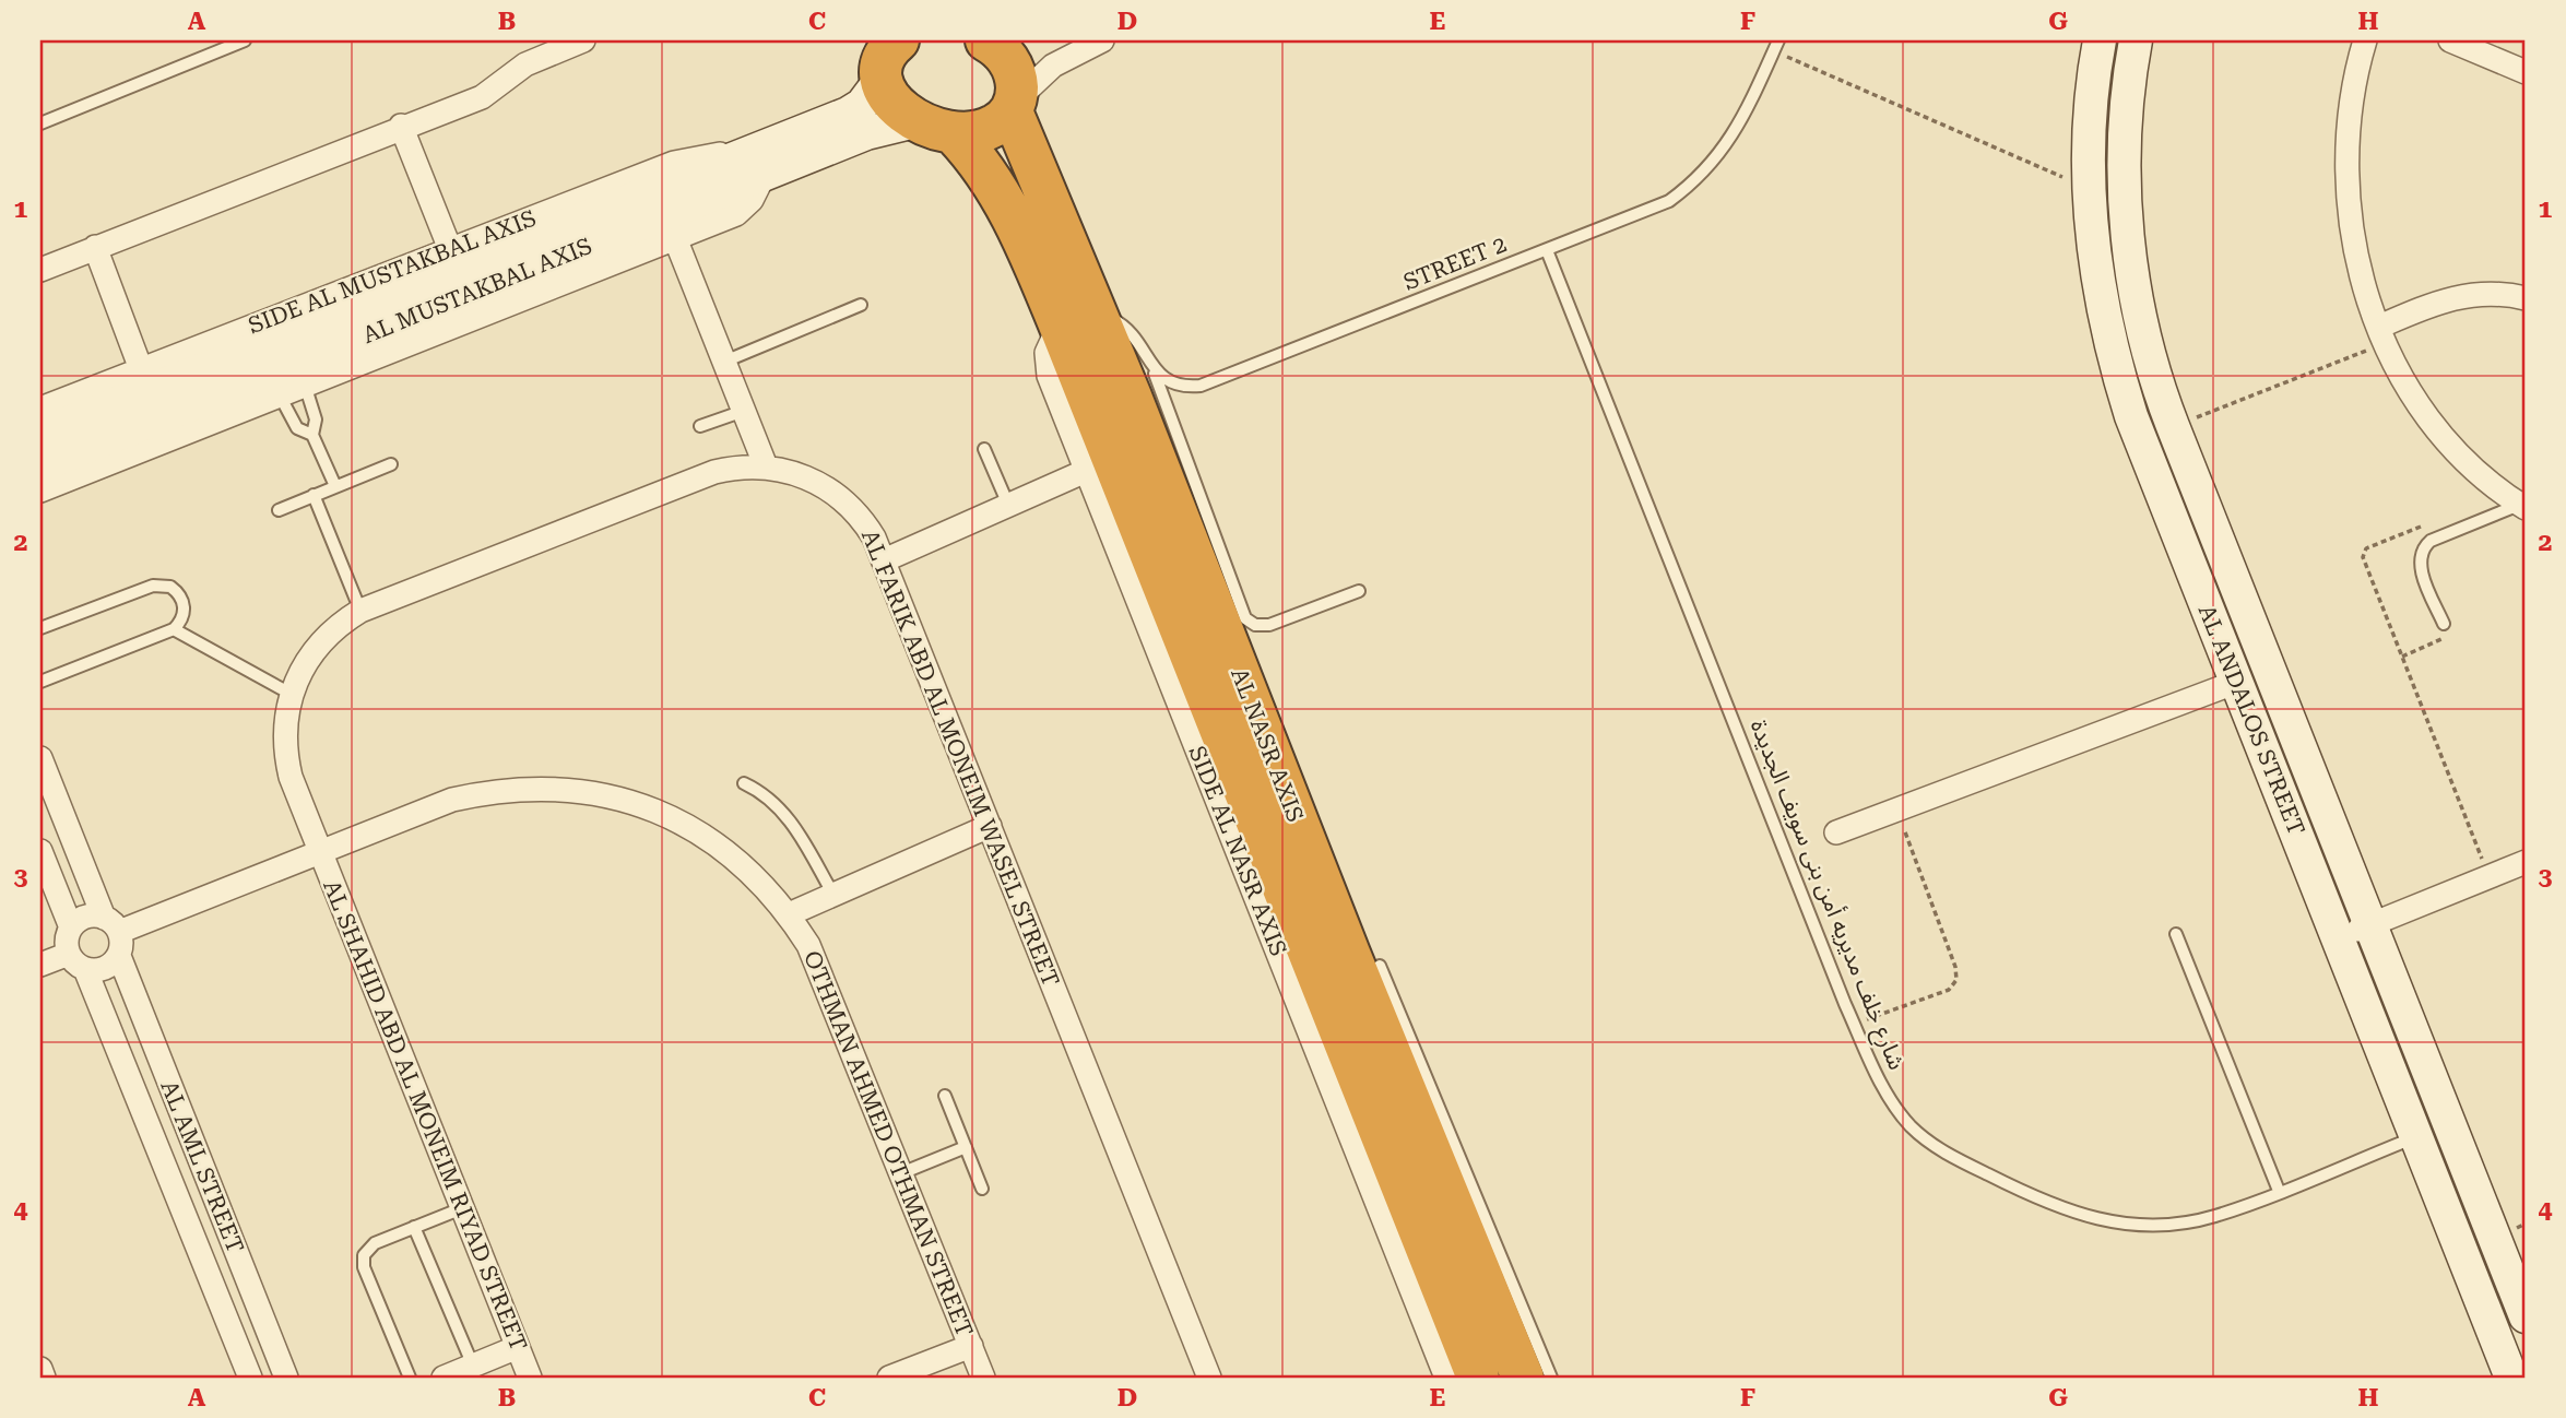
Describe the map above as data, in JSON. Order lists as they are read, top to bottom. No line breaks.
{"streets":{"highway":["AL NASR AXIS"],"street":["SIDE AL MUSTAKBAL AXIS","AL MUSTAKBAL AXIS","AL ANDALOS STREET","AL FARIK ABD AL MONEIM WASEL STREET","SIDE AL NASR AXIS","AL SHAHID ABD AL MONEIM RIYAD STREET","OTHMAN AHMED OTHMAN STREET","AL AML STREET"],"lane":["STREET 2","شارع خلف مديريه أمن بنى سويف الجديدة"]},"crossings":[["STREET 2","شارع خلف مديريه أمن بنى سويف الجديدة"],["SIDE AL MUSTAKBAL AXIS","AL MUSTAKBAL AXIS"],["AL ANDALOS STREET","شارع خلف مديريه أمن بنى سويف الجديدة"],["AL NASR AXIS","SIDE AL NASR AXIS"],["AL FARIK ABD AL MONEIM WASEL STREET","AL SHAHID ABD AL MONEIM RIYAD STREET"],["AL FARIK ABD AL MONEIM WASEL STREET","OTHMAN AHMED OTHMAN STREET"],["AL SHAHID ABD AL MONEIM RIYAD STREET","OTHMAN AHMED OTHMAN STREET"],["OTHMAN AHMED OTHMAN STREET","AL AML STREET"]],"grid":{"columns":["A","B","C","D","E","F","G","H"],"rows":["1","2","3","4"]}}
